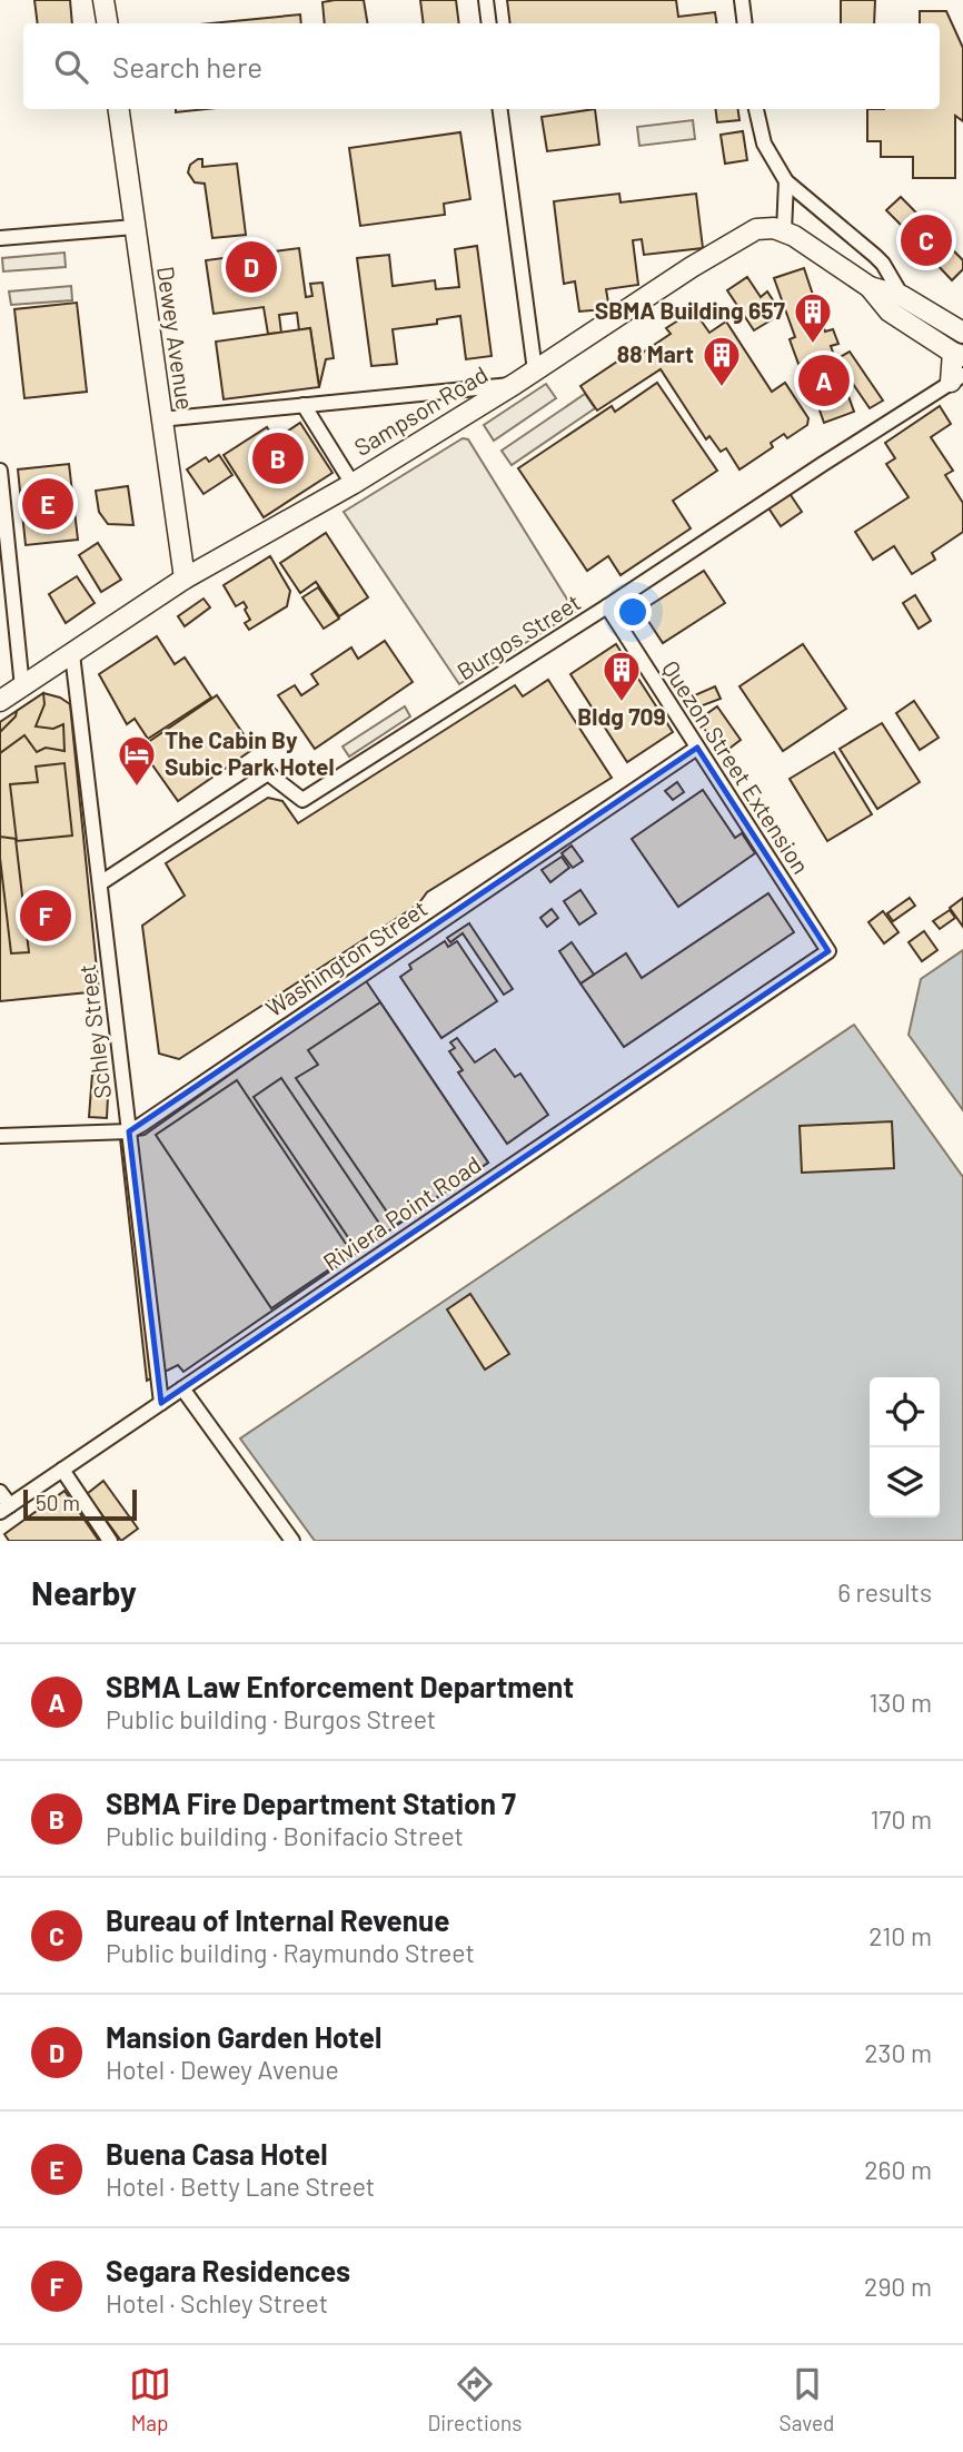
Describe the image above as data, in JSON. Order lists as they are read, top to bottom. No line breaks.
{"streets":{"main road":["Dewey Avenue","Sampson Road"],"street":["Burgos Street","Quezon Street Extension","Washington Street","Schley Street","Riviera Point Road"]},"crossings":[["Dewey Avenue","Sampson Road"],["Sampson Road","Schley Street"],["Burgos Street","Quezon Street Extension"],["Burgos Street","Schley Street"],["Quezon Street Extension","Washington Street"],["Quezon Street Extension","Riviera Point Road"],["Washington Street","Schley Street"],["Schley Street","Riviera Point Road"]],"places":{"building":["SBMA Building 657","88 Mart","Bldg 709"],"hotel":["The Cabin By Subic Park Hotel"]},"scale_bar":"50 m","page":{"search":"Search here","pins":["C","D","A","B","E","F"],"scale":"50 m","heading":["Nearby","6 results"],"list":[{"mark":"A","name":"SBMA Law Enforcement Department","note":"Public building · Burgos Street","value":"130 m"},{"mark":"B","name":"SBMA Fire Department Station 7","note":"Public building · Bonifacio Street","value":"170 m"},{"mark":"C","name":"Bureau of Internal Revenue","note":"Public building · Raymundo Street","value":"210 m"},{"mark":"D","name":"Mansion Garden Hotel","note":"Hotel · Dewey Avenue","value":"230 m"},{"mark":"E","name":"Buena Casa Hotel","note":"Hotel · Betty Lane Street","value":"260 m"},{"mark":"F","name":"Segara Residences","note":"Hotel · Schley Street","value":"290 m"}],"nav":["Map","Directions","Saved"]}}
